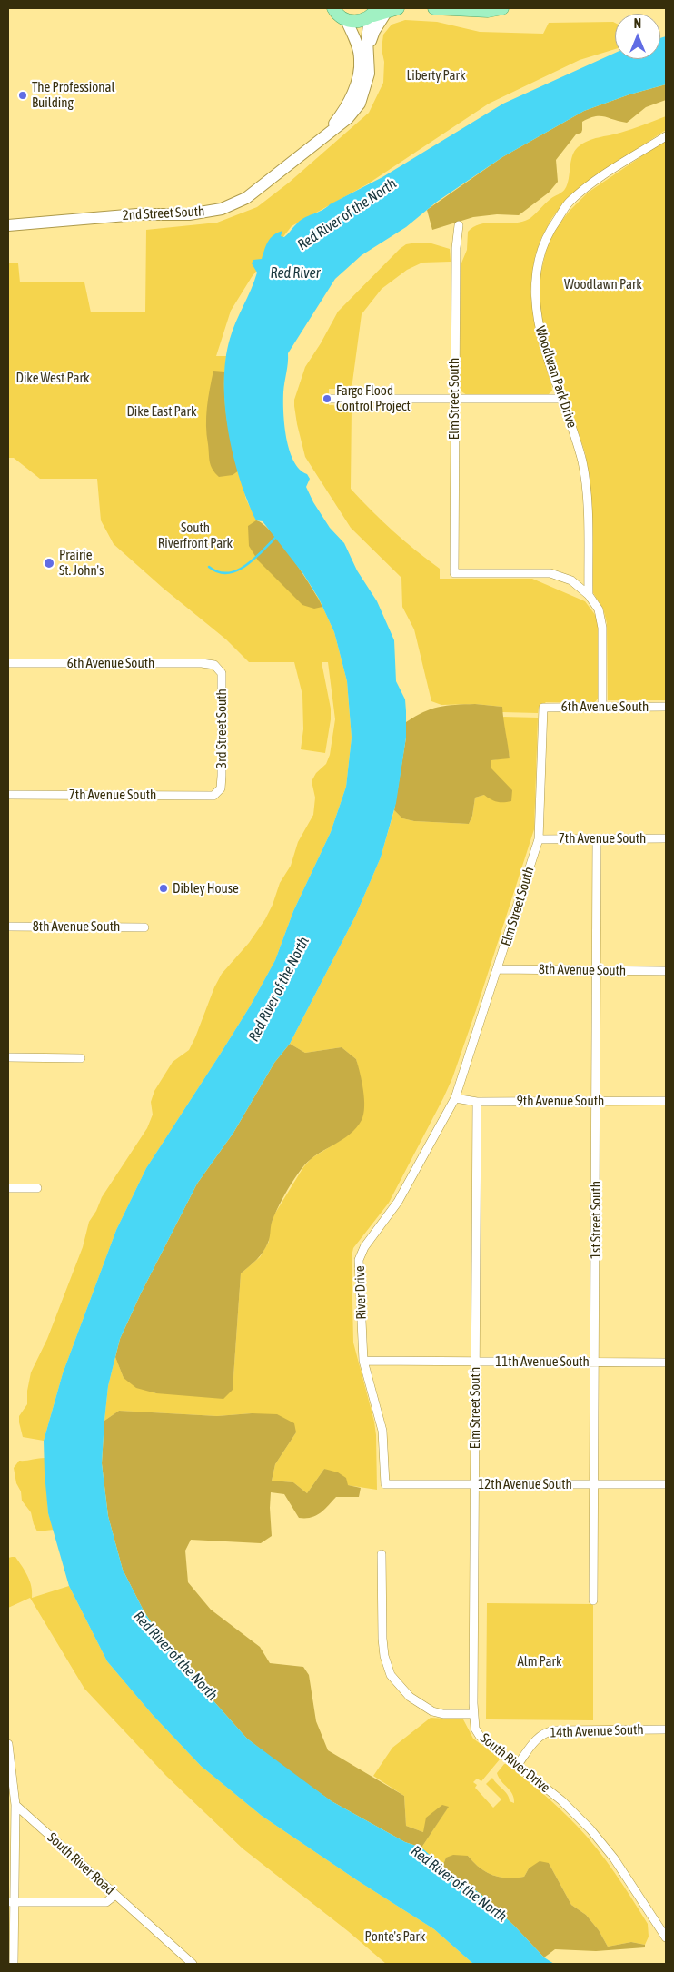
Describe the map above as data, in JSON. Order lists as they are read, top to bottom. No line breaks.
{"streets":{"street":["2nd Street South","Woodlwan Park Drive","Elm Street South","6th Avenue South","3rd Street South","7th Avenue South","8th Avenue South","9th Avenue South","1st Street South","River Drive","11th Avenue South","12th Avenue South","14th Avenue South","South River Drive","South River Road"]},"crossings":[["Woodlwan Park Drive","Elm Street South"],["Elm Street South","6th Avenue South"],["Elm Street South","7th Avenue South"],["Elm Street South","8th Avenue South"],["Elm Street South","9th Avenue South"],["Elm Street South","River Drive"],["Elm Street South","11th Avenue South"],["Elm Street South","12th Avenue South"],["Elm Street South","South River Drive"],["6th Avenue South","3rd Street South"],["3rd Street South","7th Avenue South"],["7th Avenue South","1st Street South"],["8th Avenue South","1st Street South"],["9th Avenue South","1st Street South"],["9th Avenue South","River Drive"],["1st Street South","11th Avenue South"],["1st Street South","12th Avenue South"],["River Drive","11th Avenue South"],["River Drive","12th Avenue South"],["14th Avenue South","South River Drive"]],"water":["Red River of the North","Red River"],"parks":["Liberty Park","Woodlawn Park","Dike West Park","Dike East Park","South Riverfront Park","Alm Park","Ponte's Park"],"places":["The Professional Building","Fargo Flood Control Project","Prairie St. John's","Dibley House"],"north":"top"}
